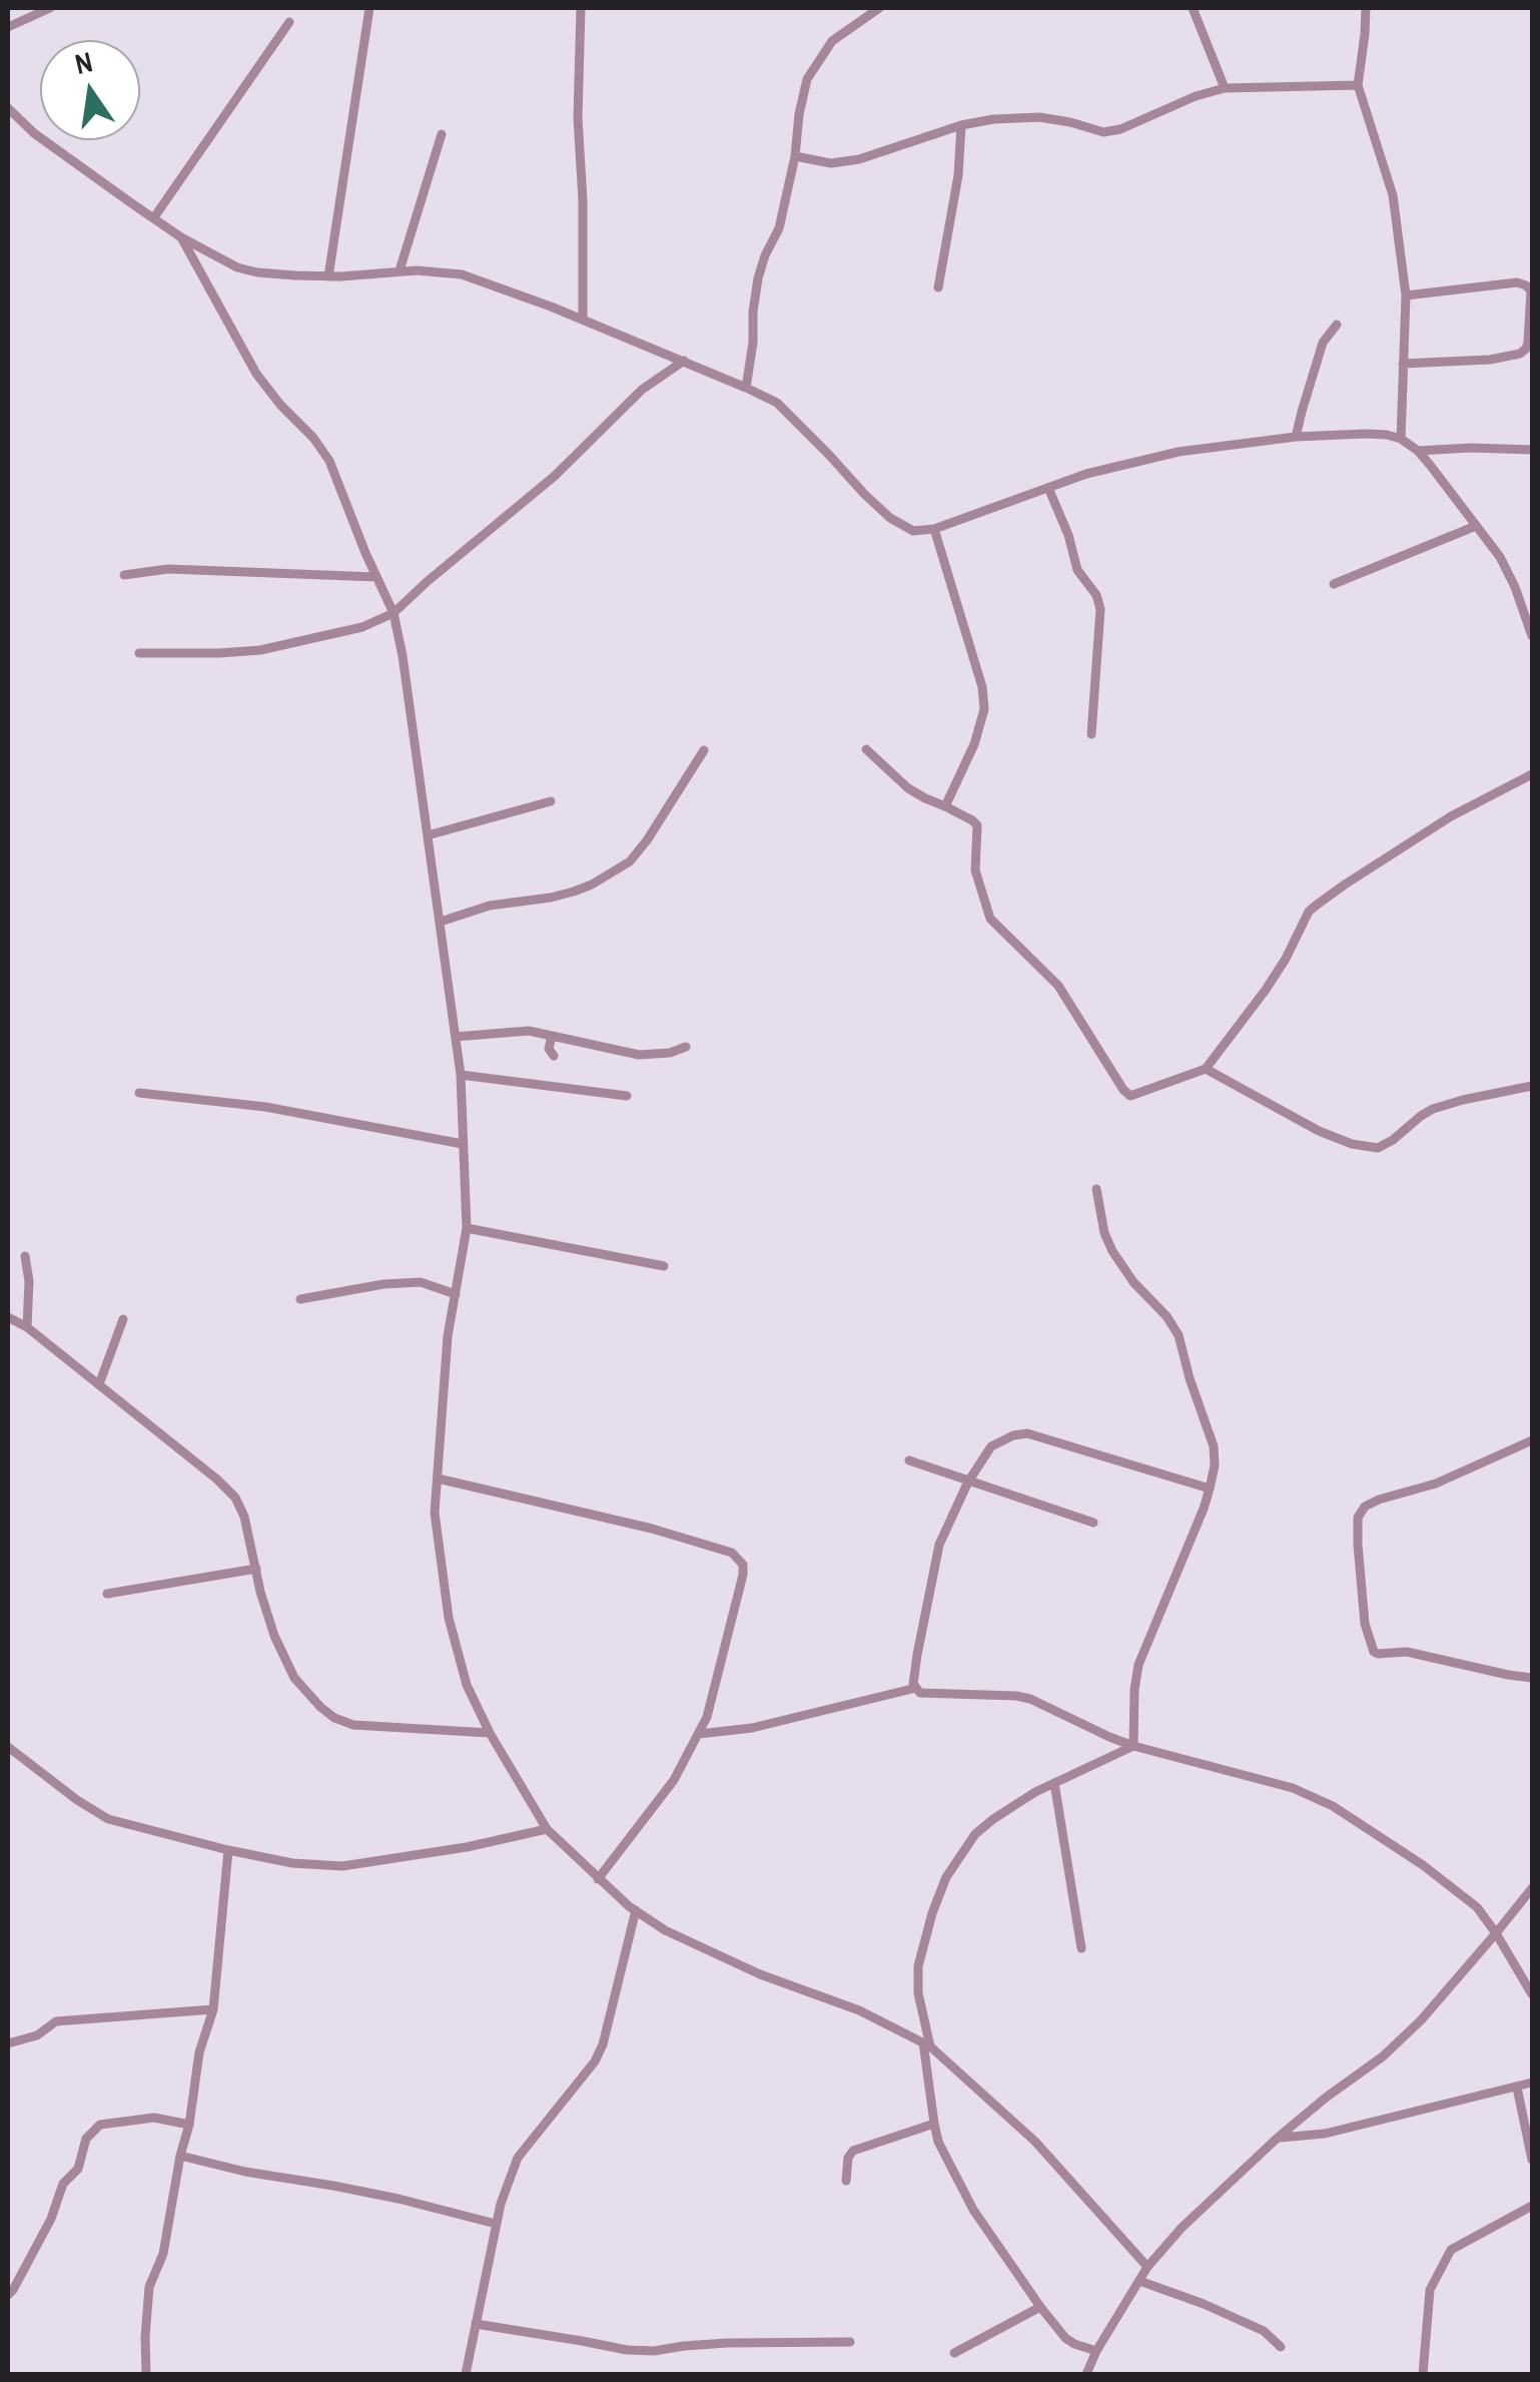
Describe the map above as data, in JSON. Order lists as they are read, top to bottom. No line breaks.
{"north":"top"}
